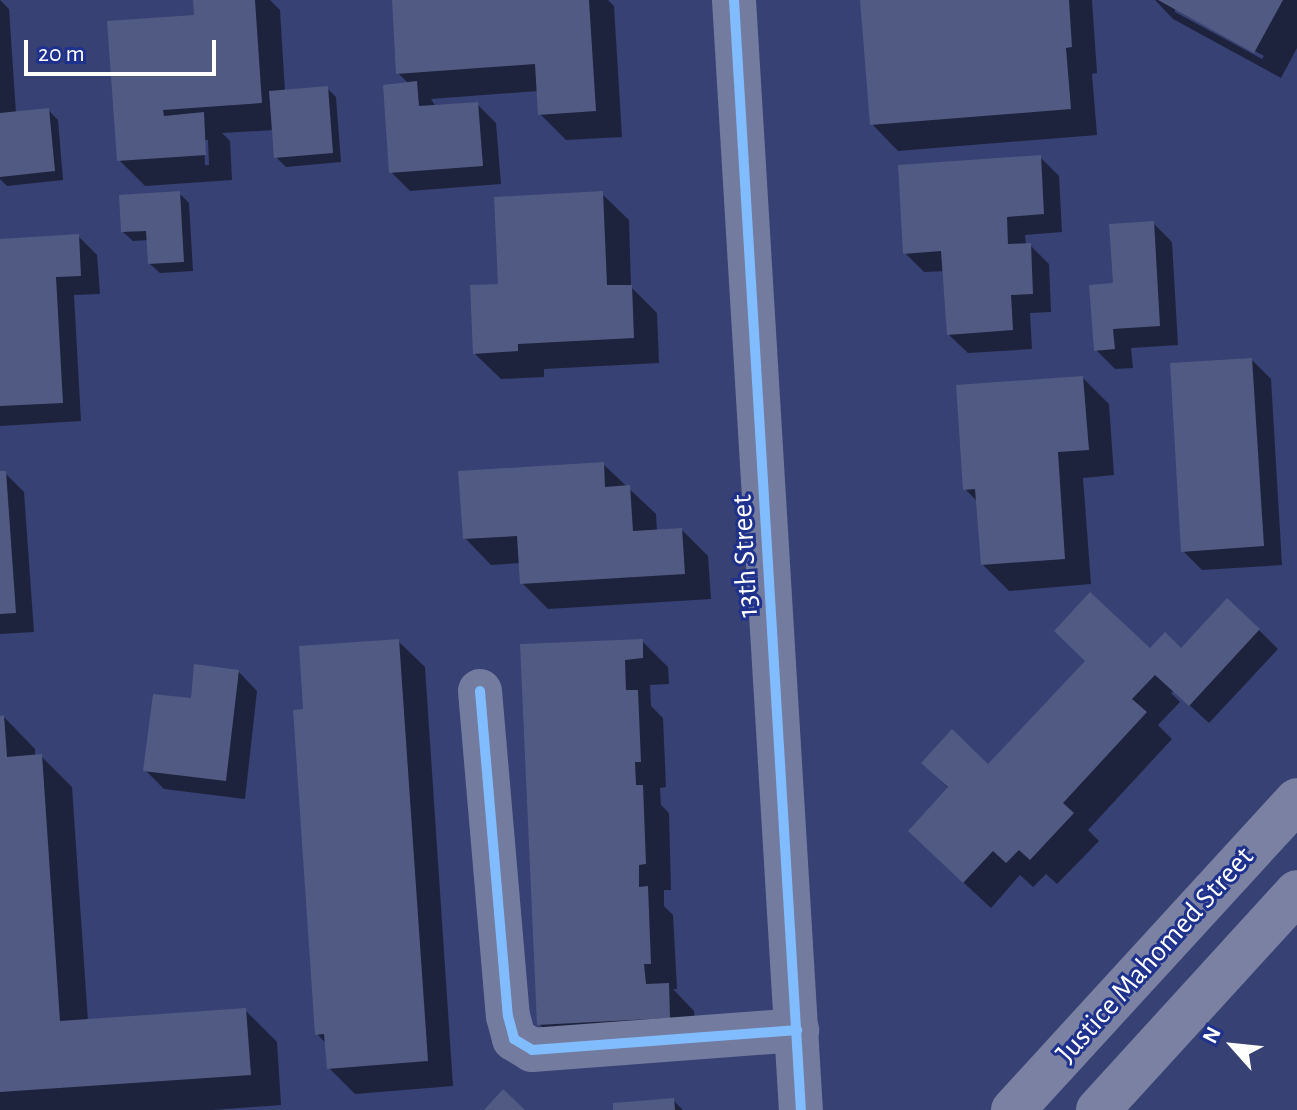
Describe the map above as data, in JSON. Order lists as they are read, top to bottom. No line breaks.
{"streets":{"main road":["Justice Mahomed Street"],"street":["13th Street"]},"scale_bar":"20 m","north":"top left"}
